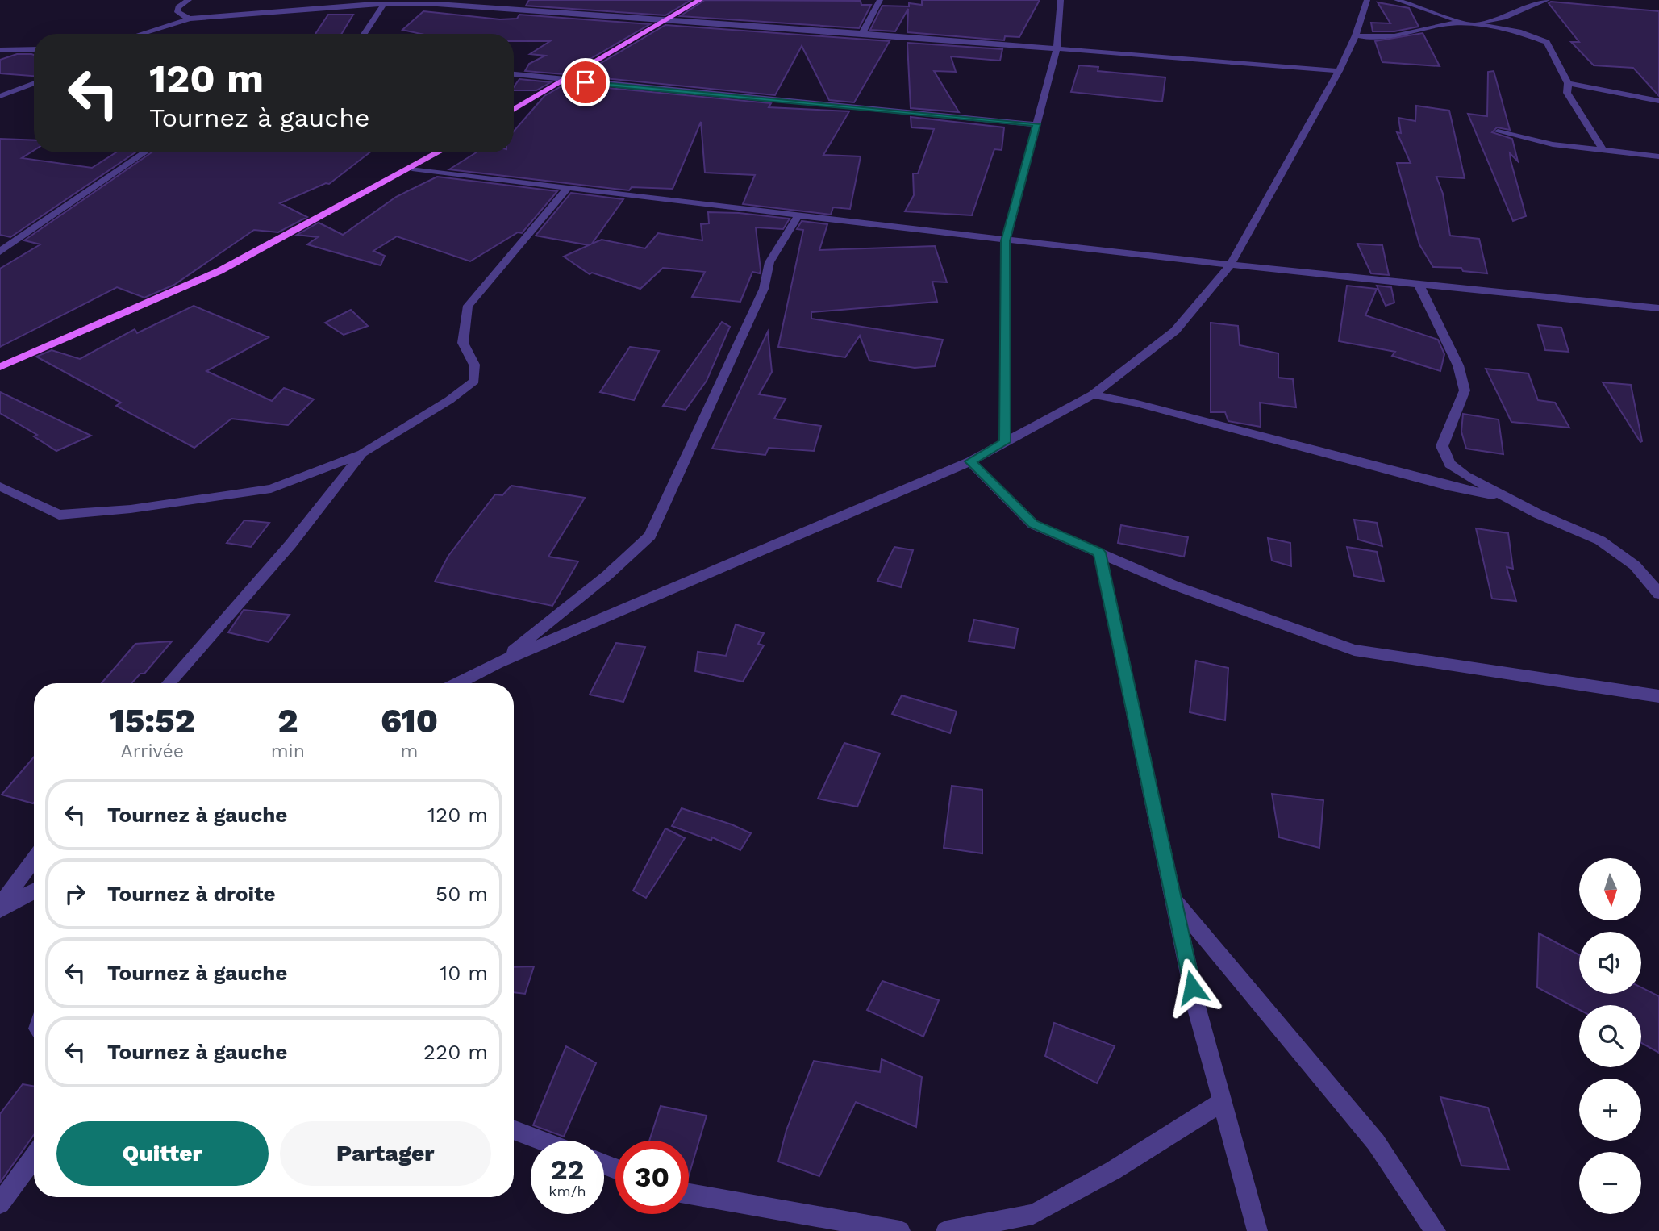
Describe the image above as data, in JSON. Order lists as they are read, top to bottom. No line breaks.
{"north":"bottom","page":{"turn":["120 m","Tournez à gauche"],"eta":["15:52","Arrivée","2","min","610","m"],"list":[{"name":"Tournez à gauche","value":"120 m"},{"name":"Tournez à droite","value":"50 m"},{"name":"Tournez à gauche","value":"10 m"},{"name":"Tournez à gauche","value":"220 m"}],"map_buttons":["+","−"],"buttons":["Quitter","Partager"],"speed":"22 km/h","limit":"30"}}
